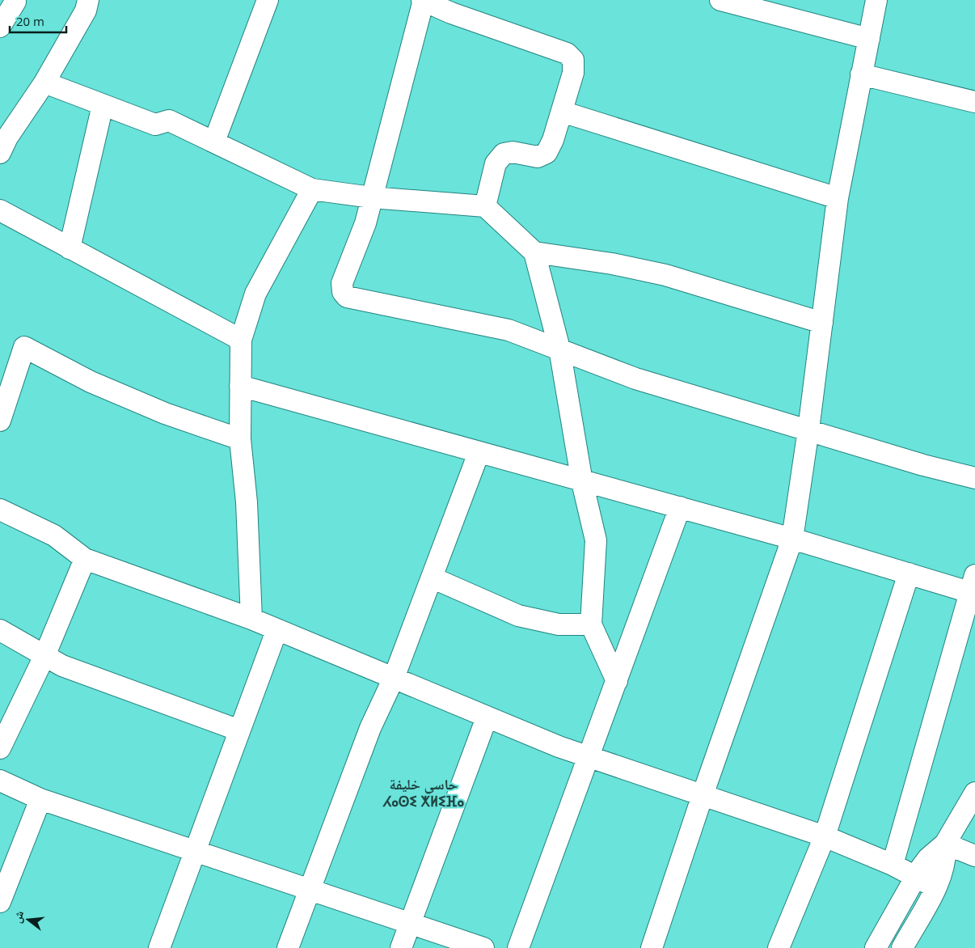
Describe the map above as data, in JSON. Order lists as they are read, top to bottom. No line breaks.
{"districts":["حاسي خليفة ⵃⴰⵙⵉ ⵅⵍⵉⴼⴰ"],"scale_bar":"20 m","north":"left"}
